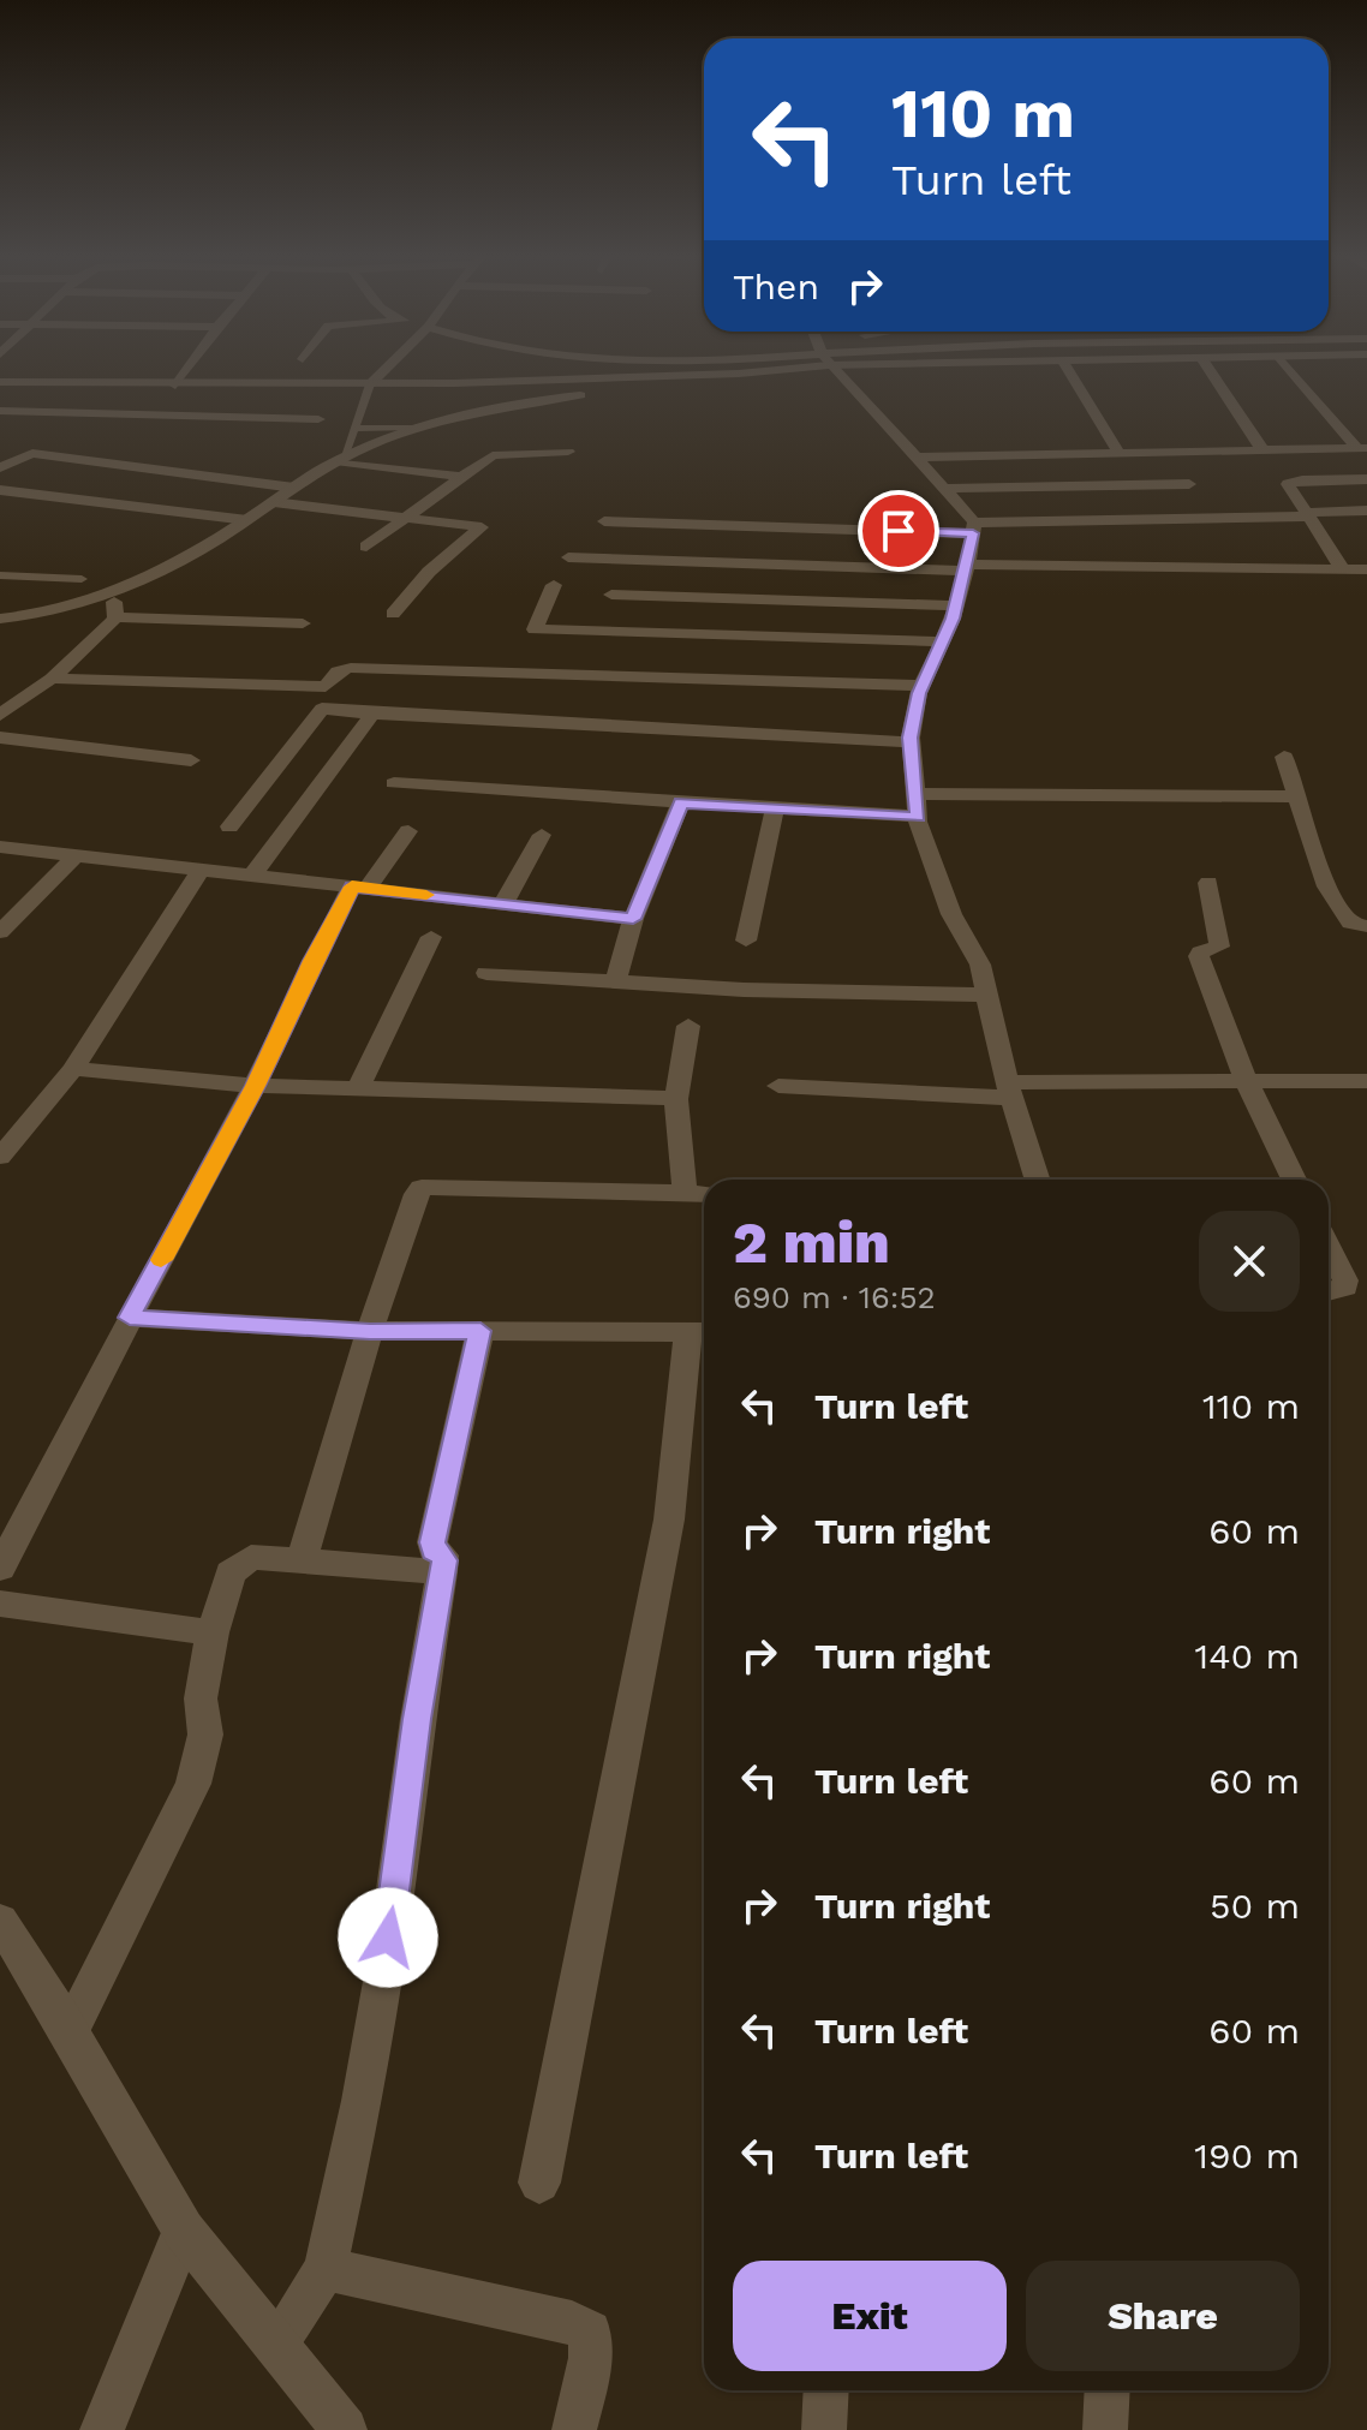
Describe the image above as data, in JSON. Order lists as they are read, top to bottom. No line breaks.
{"page":{"turn":["110 m","Turn left"],"then":"Then","heading":["2 min","690 m · 16:52"],"list":[{"name":"Turn left","value":"110 m"},{"name":"Turn right","value":"60 m"},{"name":"Turn right","value":"140 m"},{"name":"Turn left","value":"60 m"},{"name":"Turn right","value":"50 m"},{"name":"Turn left","value":"60 m"},{"name":"Turn left","value":"190 m"}],"buttons":["Exit","Share"]}}
